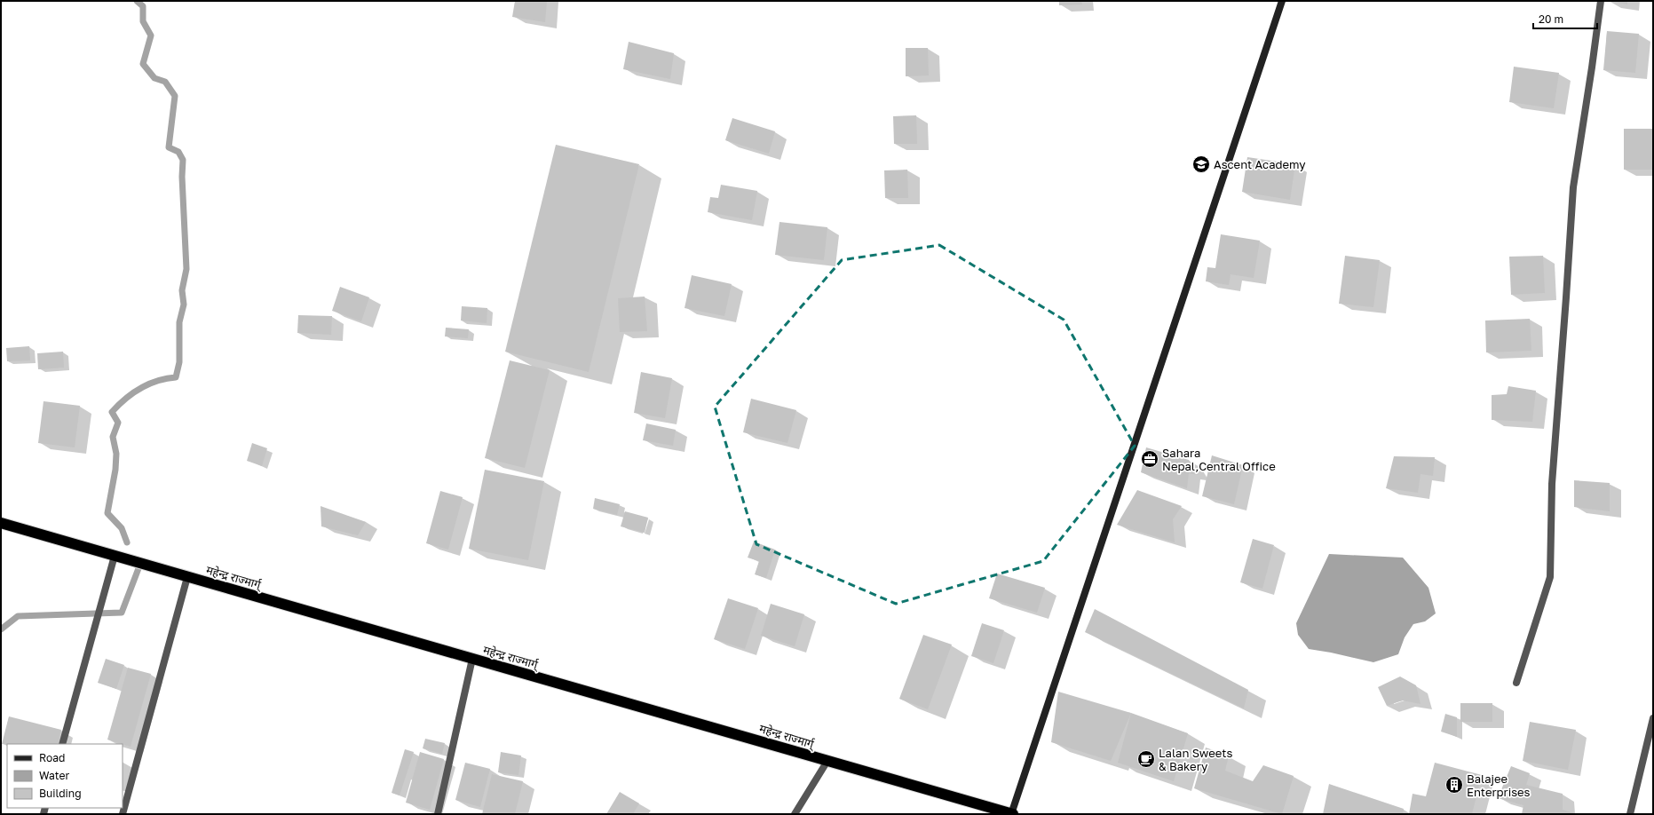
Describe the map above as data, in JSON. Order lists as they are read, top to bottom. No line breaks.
{"streets":{"highway":["महेन्द्र राज्मार्ग्"]},"places":{"school or university":["Ascent Academy"],"office":["Sahara Nepal,Central Office"],"cafe":["Lalan Sweets & Bakery"],"building":["Balajee Enterprises"]},"legend":["Road","Water","Building"],"scale_bar":"20 m"}
